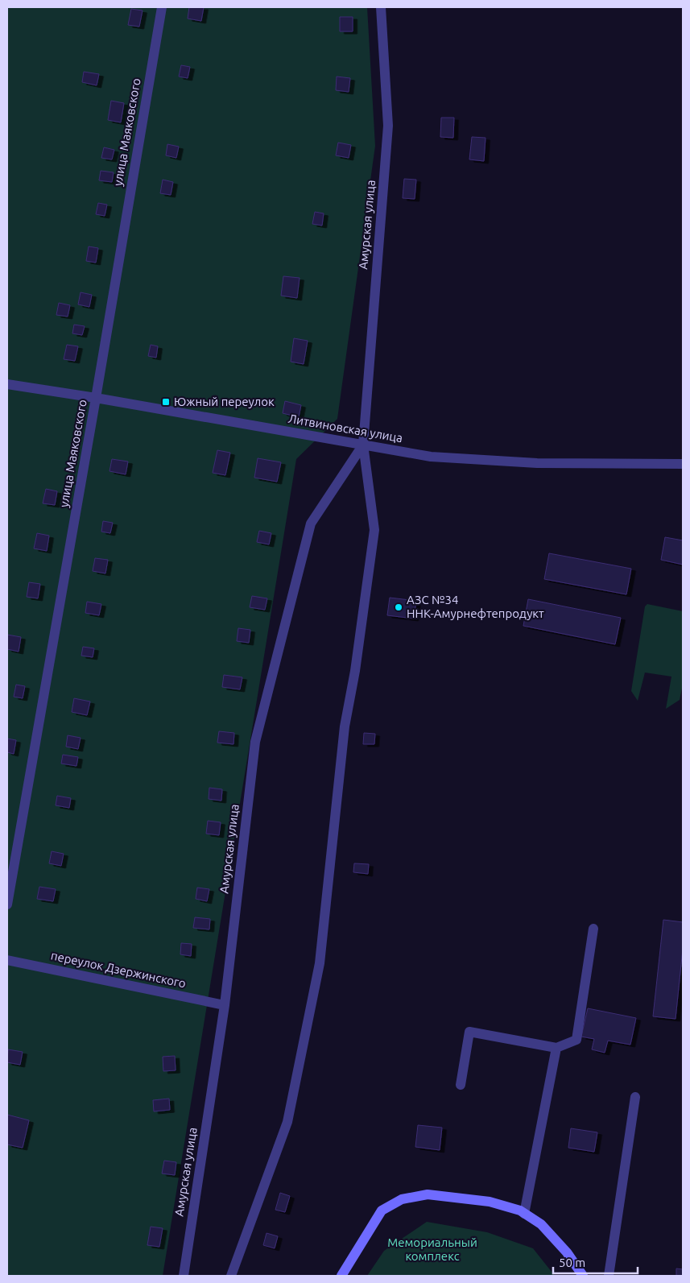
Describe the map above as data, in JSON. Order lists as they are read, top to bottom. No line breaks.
{"streets":{"street":["улица Маяковского","Амурская улица","Литвиновская улица","переулок Дзержинского"]},"crossings":[["улица Маяковского","Литвиновская улица"],["Амурская улица","Литвиновская улица"],["Амурская улица","переулок Дзержинского"]],"parks":["Мемориальный комплекс"],"places":{"transit":["Южный переулок"],"other":["АЗС №34 ННК-Амурнефтепродукт"]},"scale_bar":"50 m"}
